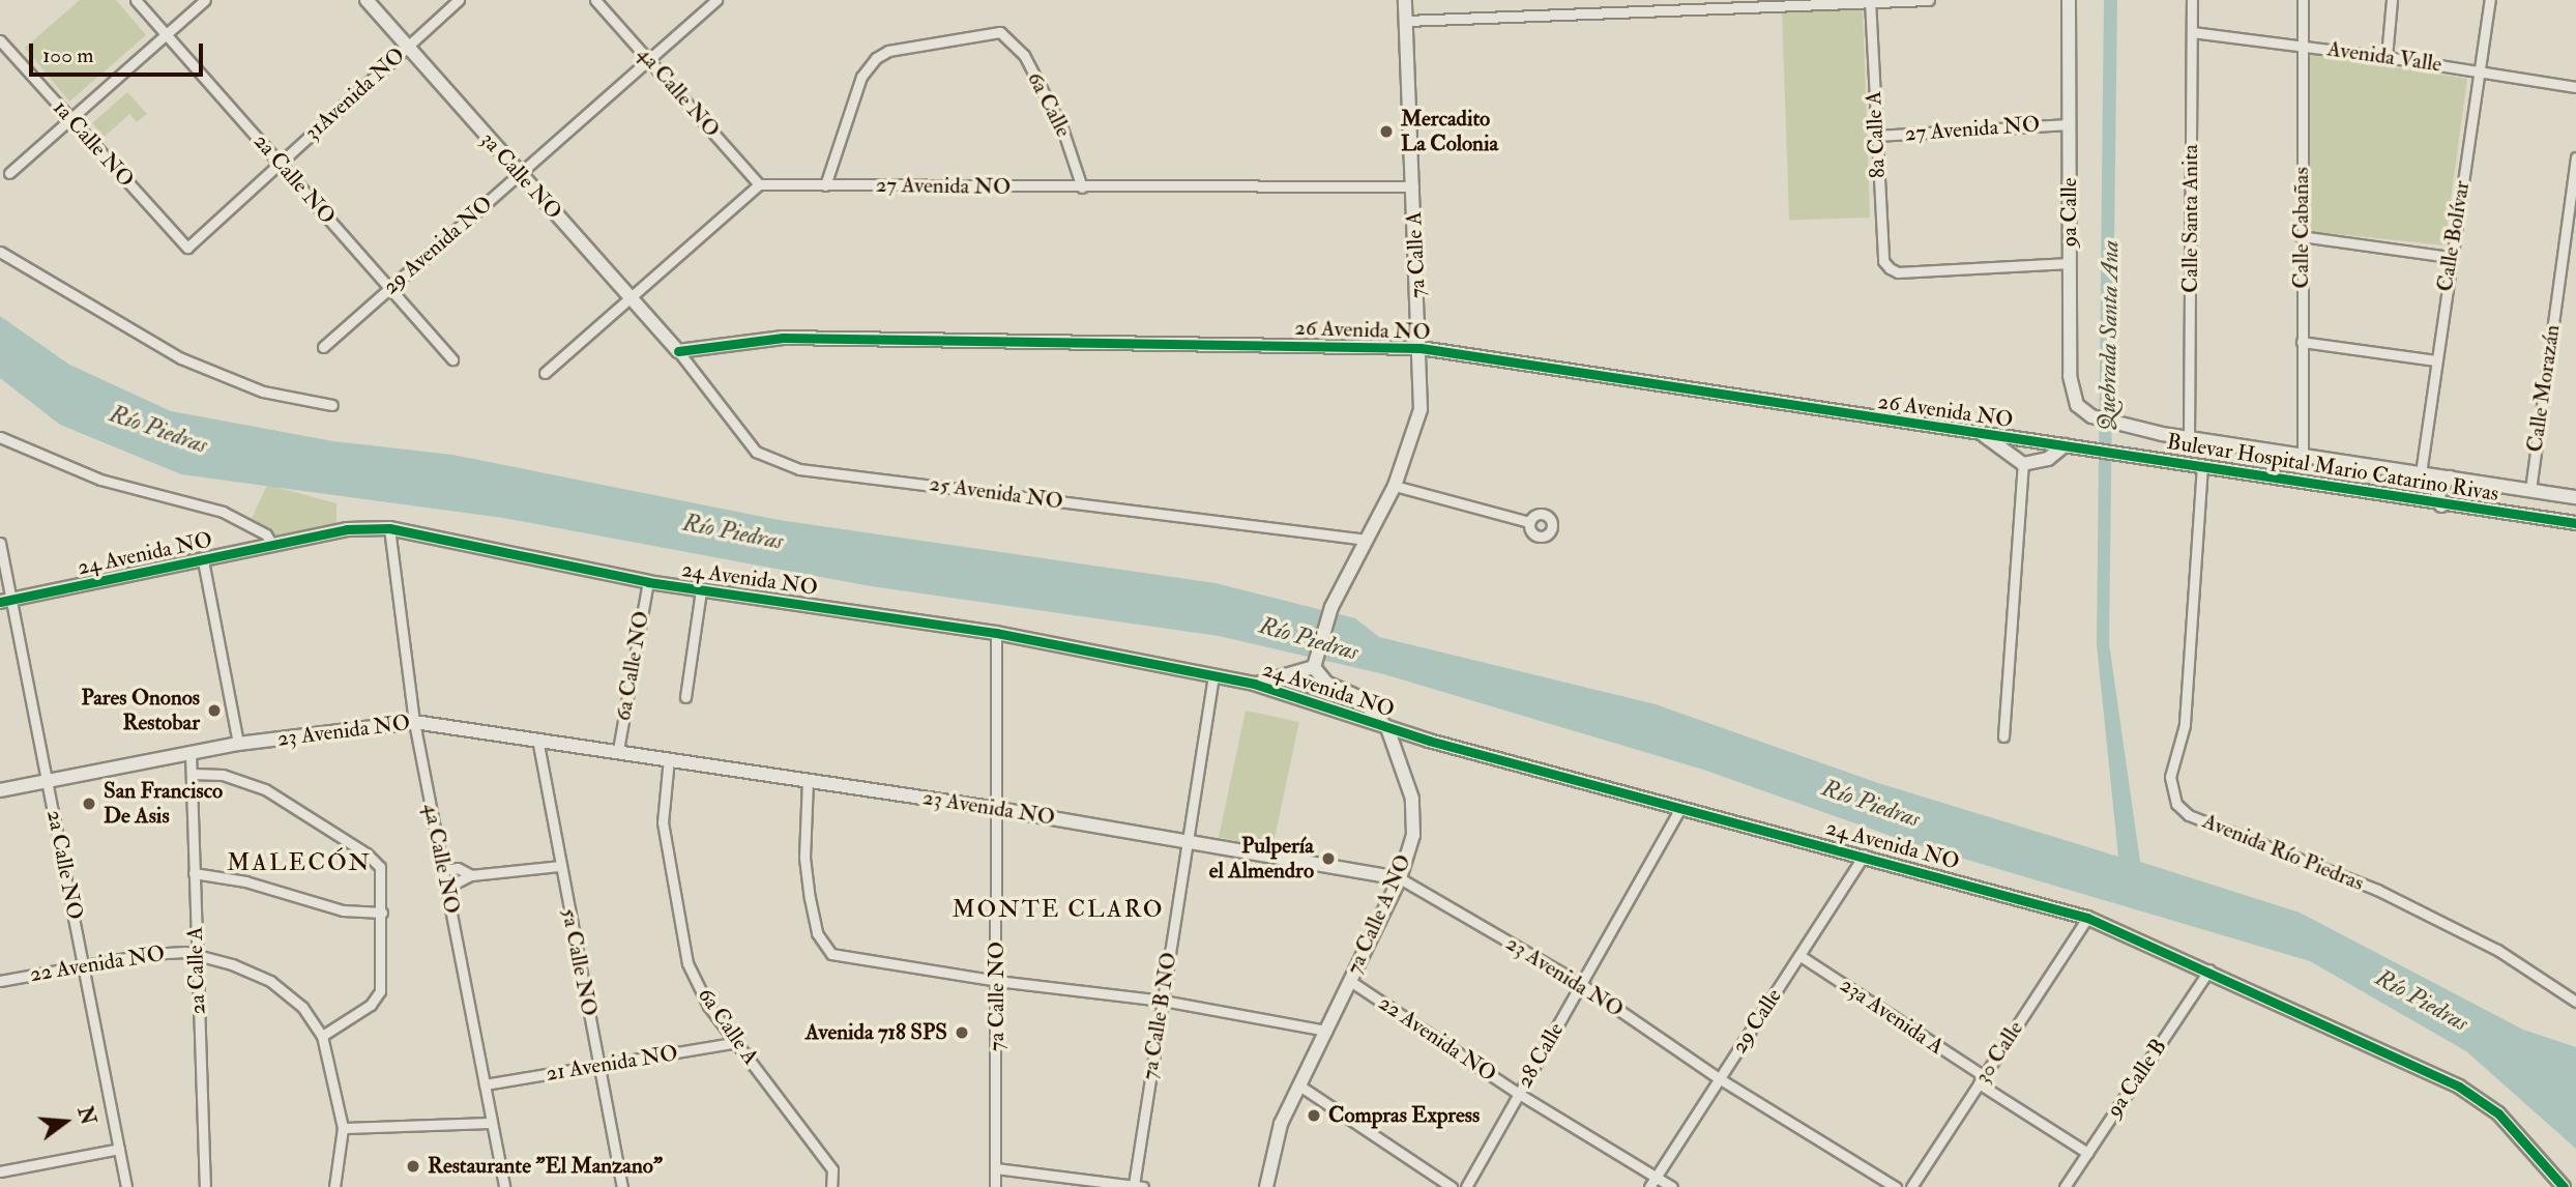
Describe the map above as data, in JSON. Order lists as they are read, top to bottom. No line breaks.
{"streets":{"street":["Avenida Valle","4a Calle NO","31Avenida NO","6a Calle","27 Avenida NO","8a Calle A","1a Calle NO","3a Calle NO","2a Calle NO","9a Calle","Calle Santa Anita","Calle Cabañas","Calle Bolívar","29 Avenida NO","7a Calle A","26 Avenida NO","Calle Morazán","Bulevar Hospital Mario Catarino Rivas","25 Avenida NO","24 Avenida NO","6a Calle NO","23 Avenida NO","Avenida Río Piedras","7a Calle A NO","5a Calle NO","22 Avenida NO","2a Calle A","7a Calle NO","7a Calle B NO","23a Avenida A","29 Calle","6a Calle A","30 Calle","28 Calle","21 Avenida NO","9a Calle B"]},"crossings":[["Avenida Valle","Calle Santa Anita"],["Avenida Valle","Calle Cabañas"],["Avenida Valle","Calle Bolívar"],["4a Calle NO","27 Avenida NO"],["4a Calle NO","29 Avenida NO"],["4a Calle NO","24 Avenida NO"],["4a Calle NO","23 Avenida NO"],["4a Calle NO","21 Avenida NO"],["31Avenida NO","1a Calle NO"],["31Avenida NO","3a Calle NO"],["31Avenida NO","2a Calle NO"],["6a Calle","27 Avenida NO"],["27 Avenida NO","8a Calle A"],["27 Avenida NO","9a Calle"],["27 Avenida NO","7a Calle A"],["8a Calle A","9a Calle"],["3a Calle NO","29 Avenida NO"],["3a Calle NO","26 Avenida NO"],["3a Calle NO","25 Avenida NO"],["2a Calle NO","29 Avenida NO"],["2a Calle NO","24 Avenida NO"],["2a Calle NO","23 Avenida NO"],["2a Calle NO","22 Avenida NO"],["9a Calle","Bulevar Hospital Mario Catarino Rivas"],["Calle Santa Anita","Bulevar Hospital Mario Catarino Rivas"],["Calle Cabañas","Bulevar Hospital Mario Catarino Rivas"],["Calle Bolívar","Bulevar Hospital Mario Catarino Rivas"],["7a Calle A","26 Avenida NO"],["7a Calle A","25 Avenida NO"],["7a Calle A","7a Calle A NO"],["26 Avenida NO","Bulevar Hospital Mario Catarino Rivas"],["26 Avenida NO","25 Avenida NO"],["Calle Morazán","Bulevar Hospital Mario Catarino Rivas"],["Bulevar Hospital Mario Catarino Rivas","Avenida Río Piedras"],["24 Avenida NO","6a Calle NO"],["24 Avenida NO","7a Calle A NO"],["24 Avenida NO","7a Calle NO"],["24 Avenida NO","7a Calle B NO"],["24 Avenida NO","29 Calle"],["24 Avenida NO","30 Calle"],["24 Avenida NO","28 Calle"],["24 Avenida NO","9a Calle B"],["6a Calle NO","23 Avenida NO"],["23 Avenida NO","7a Calle A NO"],["23 Avenida NO","5a Calle NO"],["23 Avenida NO","2a Calle A"],["23 Avenida NO","7a Calle NO"],["23 Avenida NO","7a Calle B NO"],["23 Avenida NO","29 Calle"],["23 Avenida NO","6a Calle A"],["23 Avenida NO","28 Calle"],["7a Calle A NO","22 Avenida NO"],["5a Calle NO","21 Avenida NO"],["22 Avenida NO","2a Calle A"],["22 Avenida NO","29 Calle"],["22 Avenida NO","28 Calle"],["23a Avenida A","29 Calle"],["23a Avenida A","30 Calle"],["23a Avenida A","9a Calle B"],["6a Calle A","21 Avenida NO"]],"districts":["MALECÓN","MONTE CLARO"],"water":["Quebrada Santa Ana","Río Piedras"],"places":["Mercadito La Colonia","Pares Ononos Restobar","San Francisco De Asis","Pulpería el Almendro","Avenida 718 SPS","Compras Express","Restaurante \"El Manzano\""],"scale_bar":"100 m","north":"right"}
